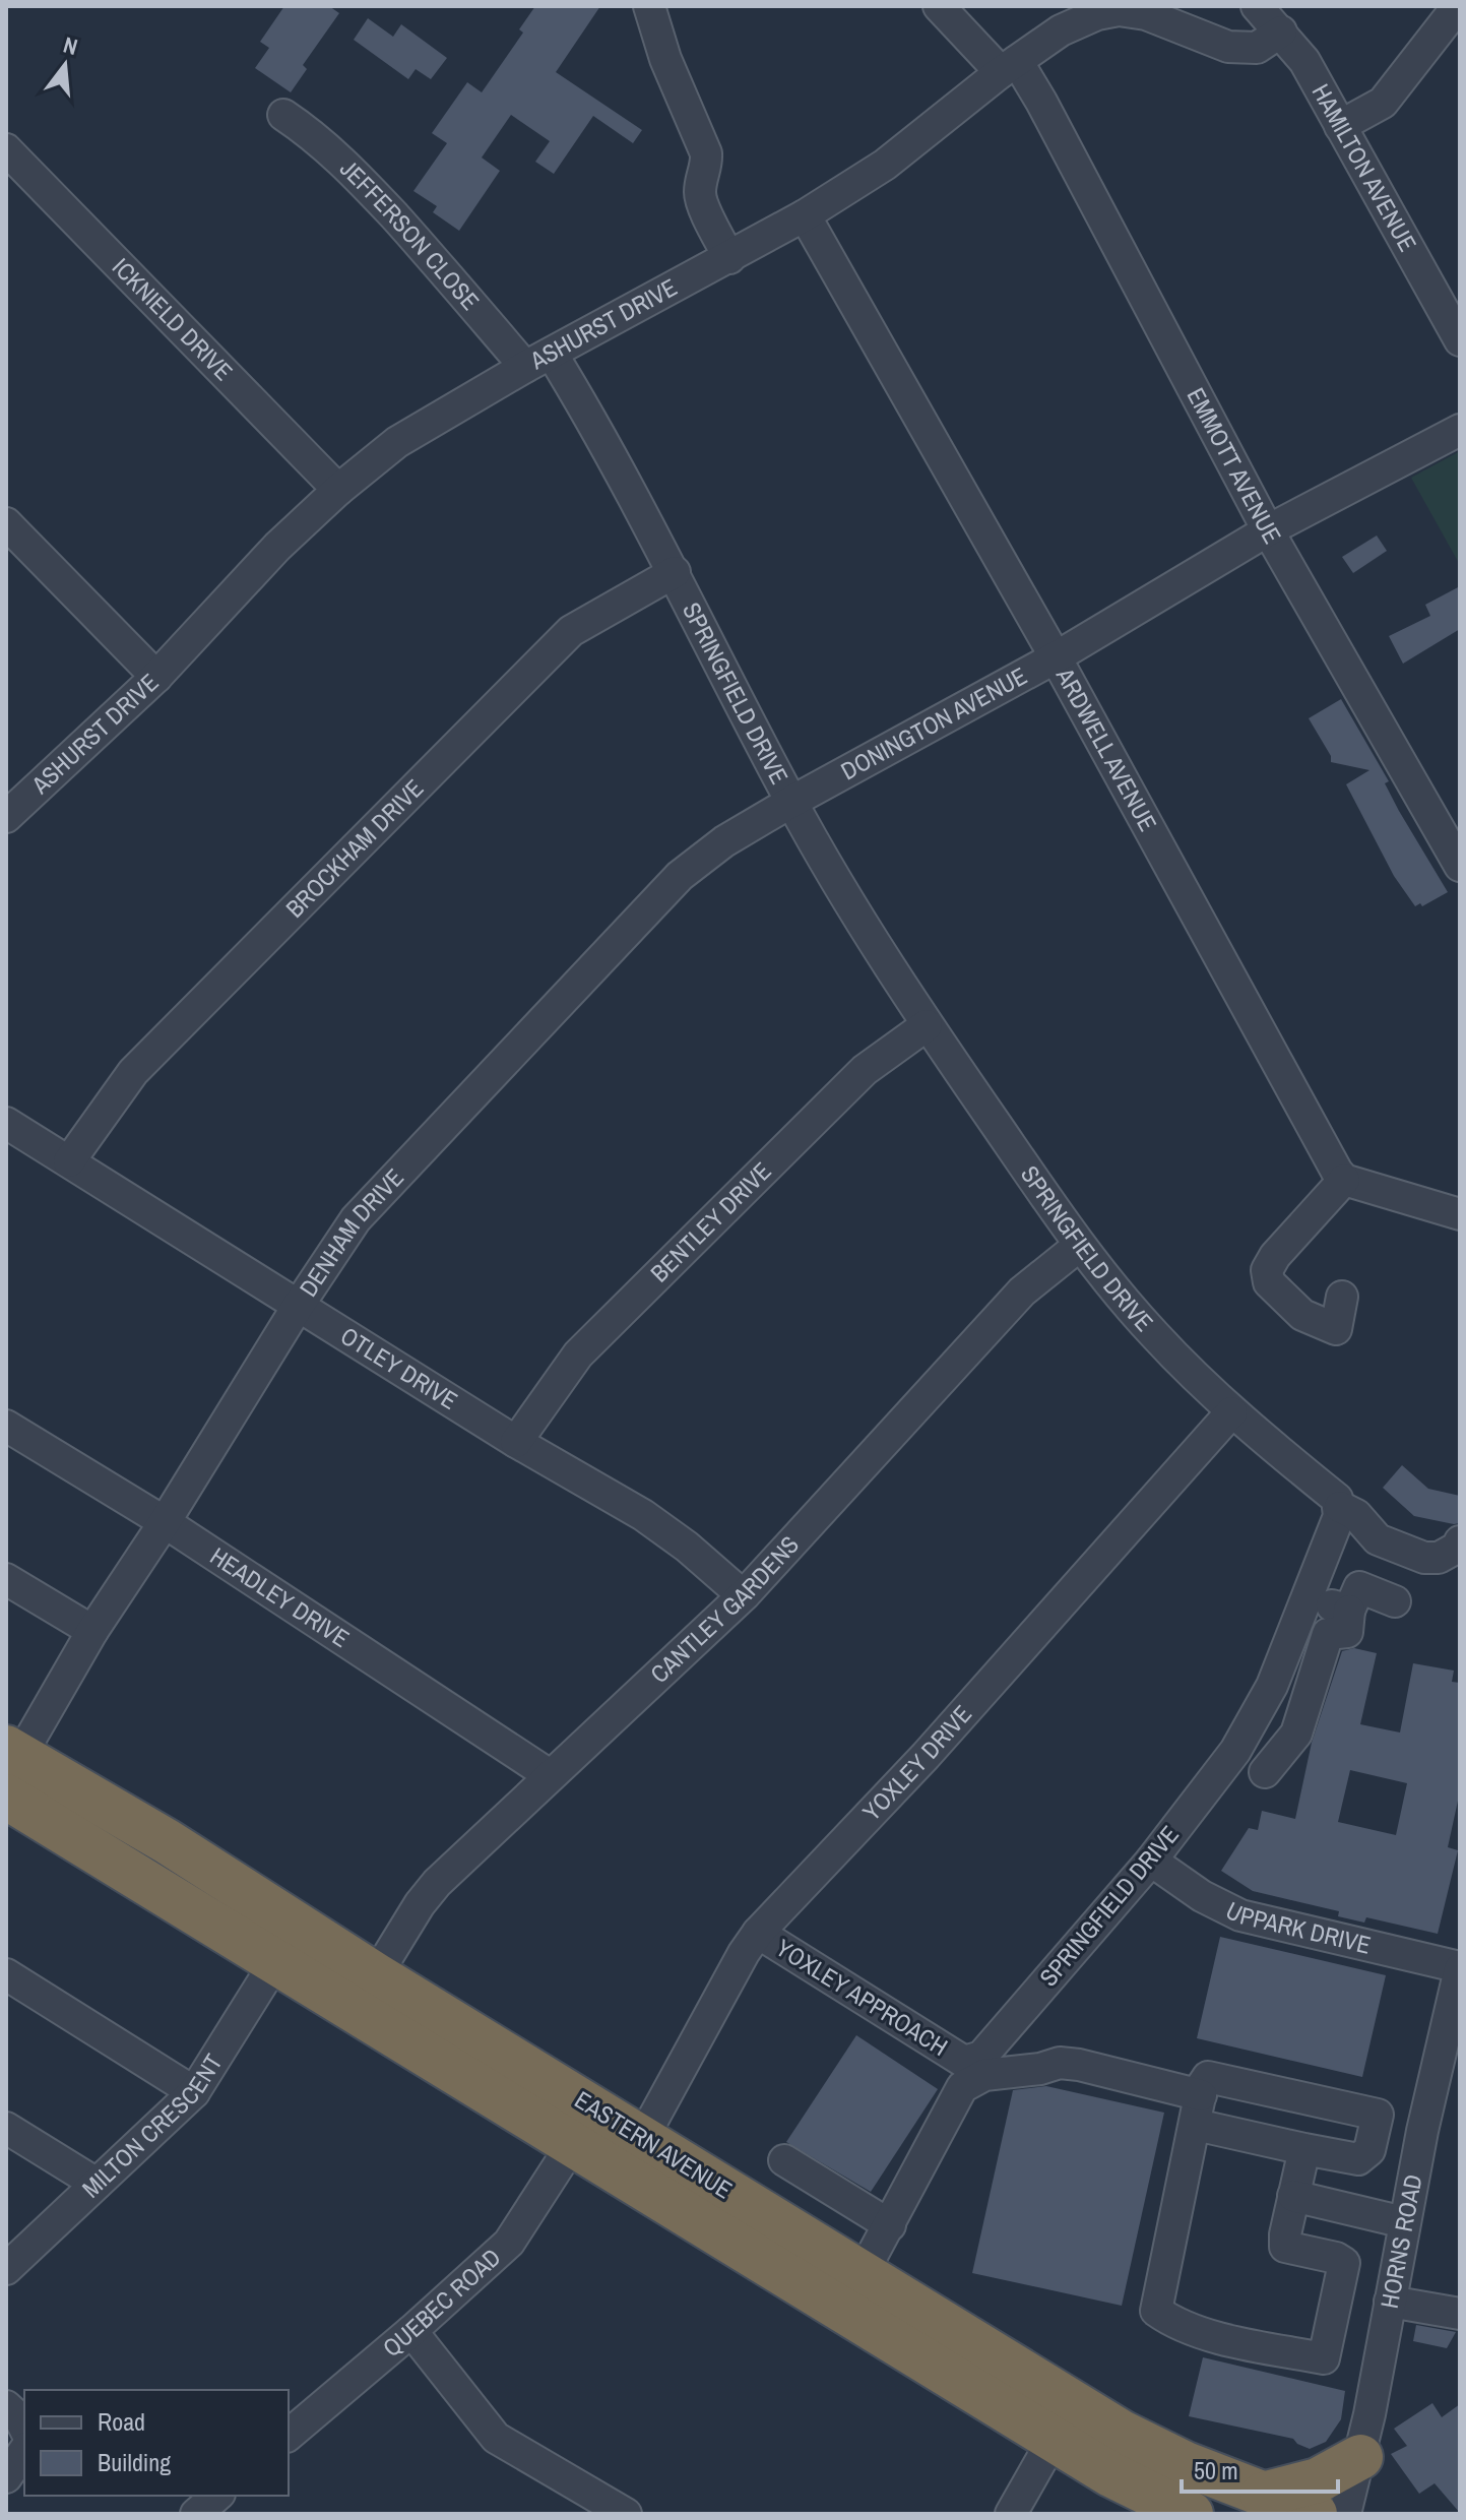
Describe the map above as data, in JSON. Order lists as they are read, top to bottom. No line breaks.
{"streets":{"highway":["EASTERN AVENUE"],"street":["HAMILTON AVENUE","JEFFERSON CLOSE","ICKNIELD DRIVE","ASHURST DRIVE","EMMOTT AVENUE","SPRINGFIELD DRIVE","DONINGTON AVENUE","ARDWELL AVENUE","BROCKHAM DRIVE","BENTLEY DRIVE","DENHAM DRIVE","OTLEY DRIVE","HEADLEY DRIVE","CANTLEY GARDENS","YOXLEY DRIVE","UPPARK DRIVE","YOXLEY APPROACH","MILTON CRESCENT","HORNS ROAD","QUEBEC ROAD"]},"crossings":[["HAMILTON AVENUE","ASHURST DRIVE"],["JEFFERSON CLOSE","ASHURST DRIVE"],["JEFFERSON CLOSE","SPRINGFIELD DRIVE"],["ICKNIELD DRIVE","ASHURST DRIVE"],["ASHURST DRIVE","EMMOTT AVENUE"],["ASHURST DRIVE","SPRINGFIELD DRIVE"],["ASHURST DRIVE","ARDWELL AVENUE"],["EMMOTT AVENUE","DONINGTON AVENUE"],["SPRINGFIELD DRIVE","DONINGTON AVENUE"],["SPRINGFIELD DRIVE","BROCKHAM DRIVE"],["SPRINGFIELD DRIVE","BENTLEY DRIVE"],["SPRINGFIELD DRIVE","DENHAM DRIVE"],["SPRINGFIELD DRIVE","CANTLEY GARDENS"],["SPRINGFIELD DRIVE","YOXLEY DRIVE"],["SPRINGFIELD DRIVE","UPPARK DRIVE"],["SPRINGFIELD DRIVE","YOXLEY APPROACH"],["SPRINGFIELD DRIVE","EASTERN AVENUE"],["DONINGTON AVENUE","ARDWELL AVENUE"],["DONINGTON AVENUE","DENHAM DRIVE"],["BROCKHAM DRIVE","OTLEY DRIVE"],["BENTLEY DRIVE","OTLEY DRIVE"],["DENHAM DRIVE","OTLEY DRIVE"],["DENHAM DRIVE","HEADLEY DRIVE"],["DENHAM DRIVE","EASTERN AVENUE"],["OTLEY DRIVE","CANTLEY GARDENS"],["HEADLEY DRIVE","CANTLEY GARDENS"],["CANTLEY GARDENS","EASTERN AVENUE"],["YOXLEY DRIVE","YOXLEY APPROACH"],["YOXLEY DRIVE","EASTERN AVENUE"],["UPPARK DRIVE","HORNS ROAD"],["MILTON CRESCENT","EASTERN AVENUE"],["EASTERN AVENUE","QUEBEC ROAD"]],"legend":["Road","Building"],"scale_bar":"50 m","north":"top"}
